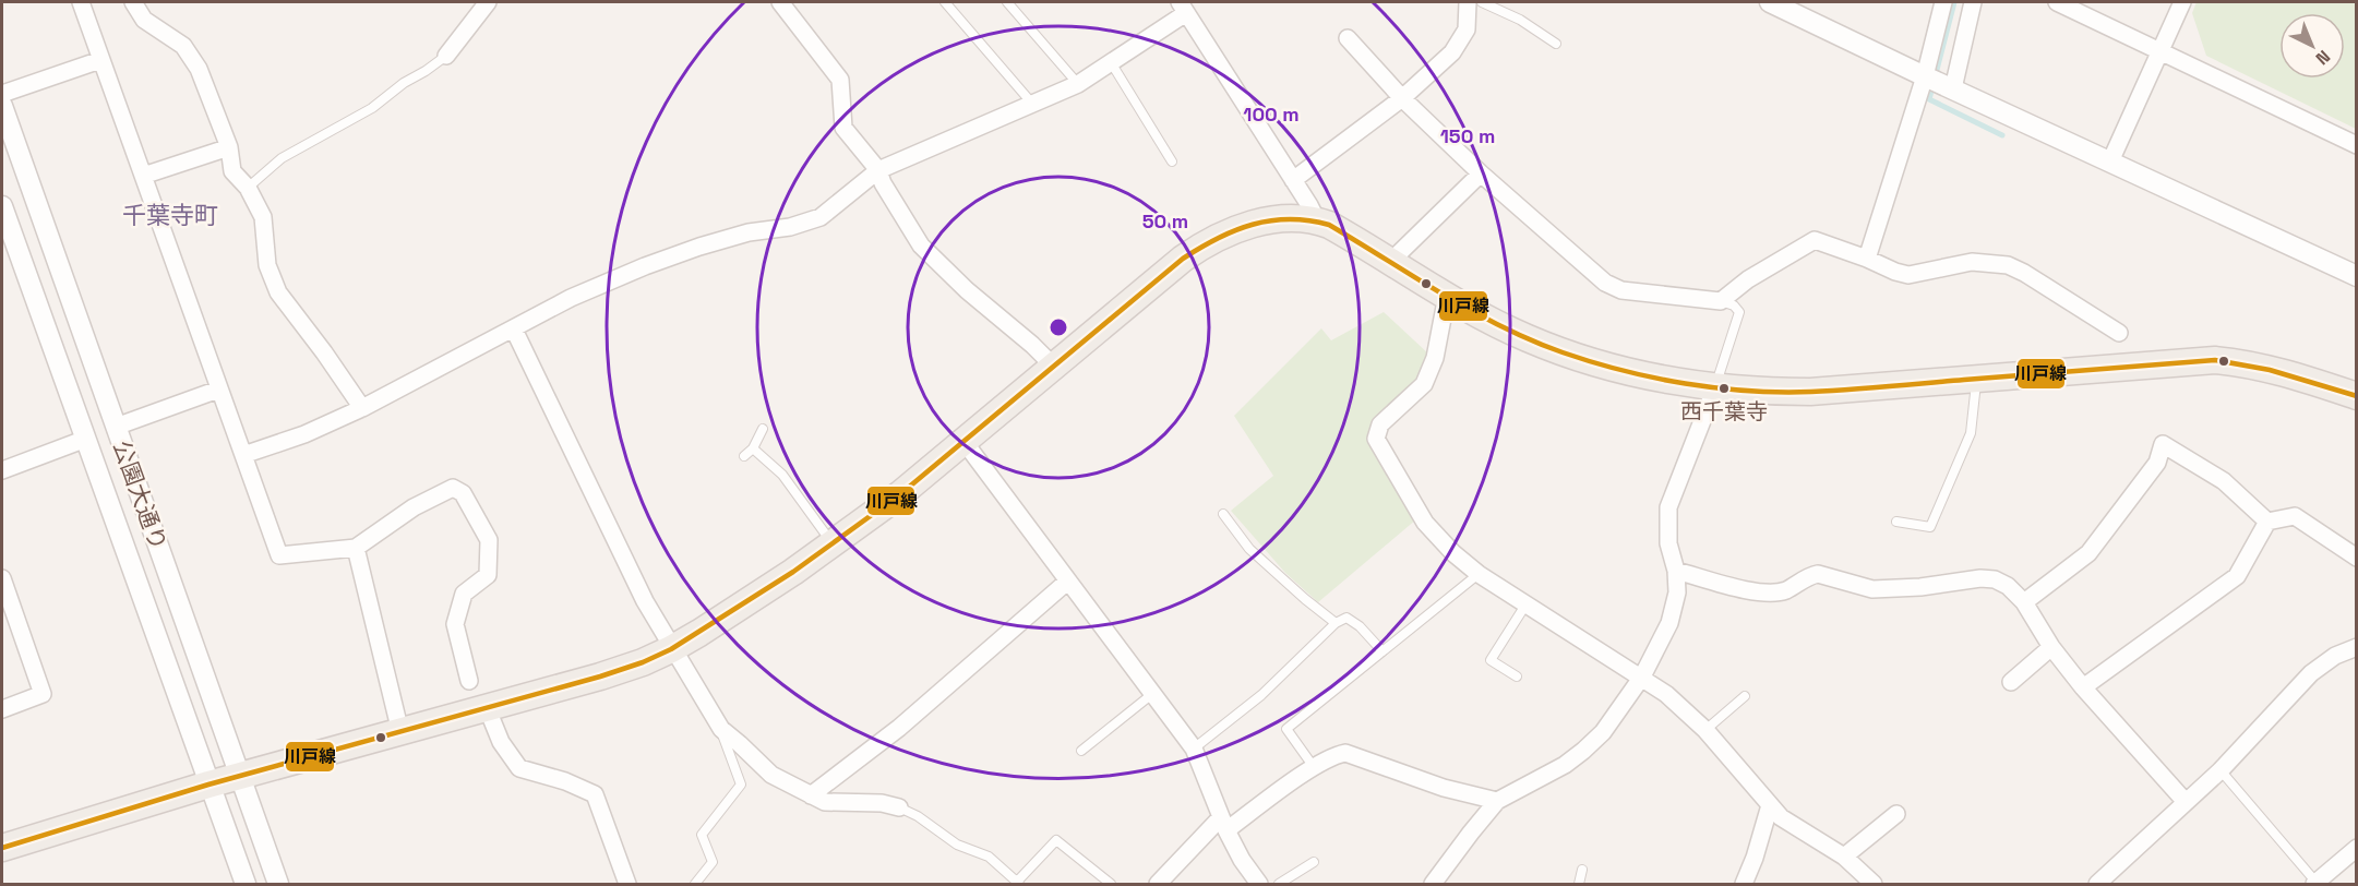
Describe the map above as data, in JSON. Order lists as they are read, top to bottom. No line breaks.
{"streets":{"street":["公園大通り"]},"districts":["千葉寺町"],"places":["西千葉寺"],"lines":["transit line 川戸線"],"north":"bottom right","rings":["100 m","150 m","50 m"]}
